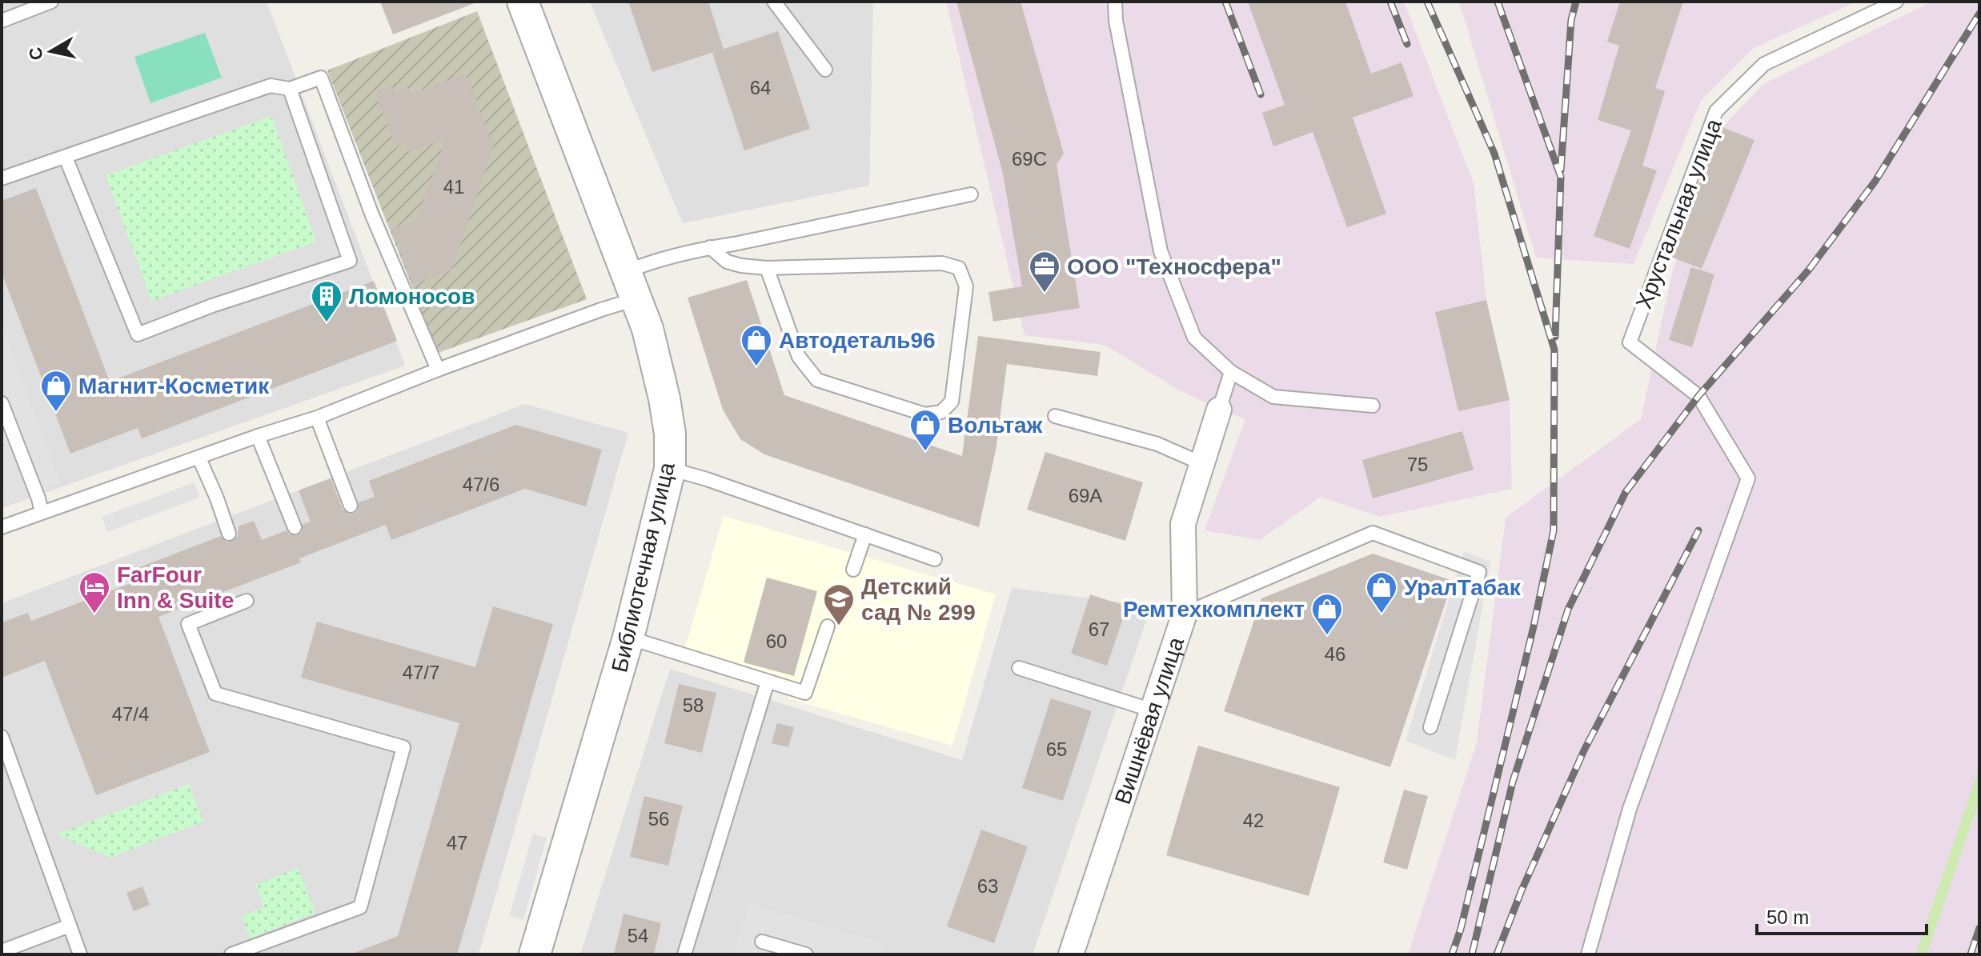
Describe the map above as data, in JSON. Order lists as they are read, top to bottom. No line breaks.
{"streets":{"street":["Библиотечная улица","Вишнёвая улица"],"lane":["Хрустальная улица"]},"places":{"office":["ООО \"Техносфера\""],"building":["Ломоносов"],"shop":["Автодеталь96","Магнит-Косметик","Вольтаж","УралТабак","Ремтехкомплект"],"hotel":["FarFour Inn & Suite"],"school or university":["Детский сад № 299"]},"house_numbers":["64","69С","41","75","47/6","69А","67","60","46","47/7","58","47/4","65","56","42","47","63","54"],"scale_bar":"50 m","north":"left"}
